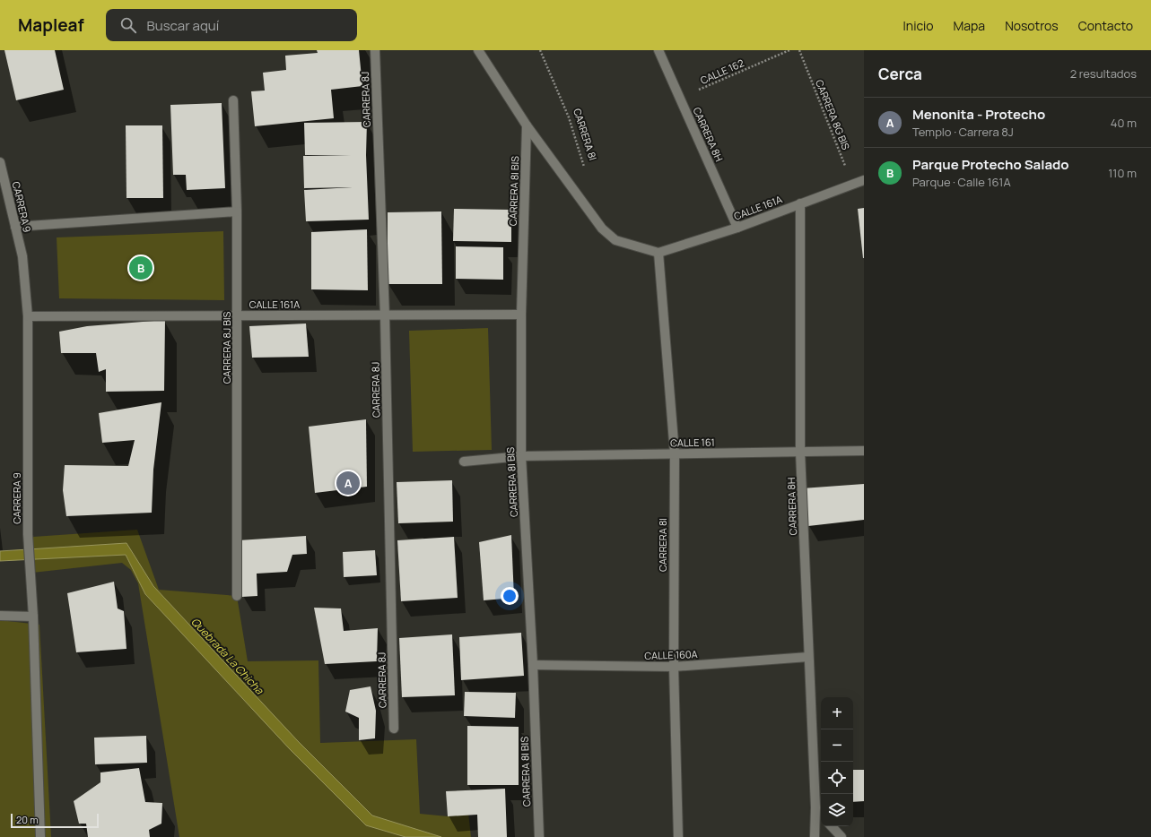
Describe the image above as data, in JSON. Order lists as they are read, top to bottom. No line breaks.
{"streets":{"street":["CARRERA 8J","CARRERA 8I","CARRERA 8H","CARRERA 8I BIS","CARRERA 9","CALLE 161A","CARRERA 8J BIS","CALLE 161","CALLE 160A"],"path":["CALLE 162","CARRERA 8G BIS"]},"crossings":[["CALLE 162","CARRERA 8H"],["CARRERA 8J","CALLE 161A"],["CARRERA 8G BIS","CALLE 161A"],["CARRERA 8I","CALLE 161A"],["CARRERA 8I","CALLE 161"],["CARRERA 8I","CALLE 160A"],["CARRERA 8H","CALLE 161A"],["CARRERA 8H","CALLE 161"],["CARRERA 8H","CALLE 160A"],["CARRERA 8I BIS","CALLE 161A"],["CARRERA 8I BIS","CALLE 161"],["CARRERA 8I BIS","CALLE 160A"],["CARRERA 9","CALLE 161A"],["CALLE 161A","CARRERA 8J BIS"]],"water":["Quebrada La Chicha"],"scale_bar":"20 m","page":{"header":"Mapleaf","search":"Buscar aquí","nav":["Inicio","Mapa","Nosotros","Contacto"],"heading":["Cerca","2 resultados"],"list":[{"mark":"A","name":"Menonita - Protecho","note":"Templo · Carrera 8J","value":"40 m"},{"mark":"B","name":"Parque Protecho Salado","note":"Parque · Calle 161A","value":"110 m"}],"pins":["B","A"],"map_buttons":["+","−"],"scale":"20 m"}}
